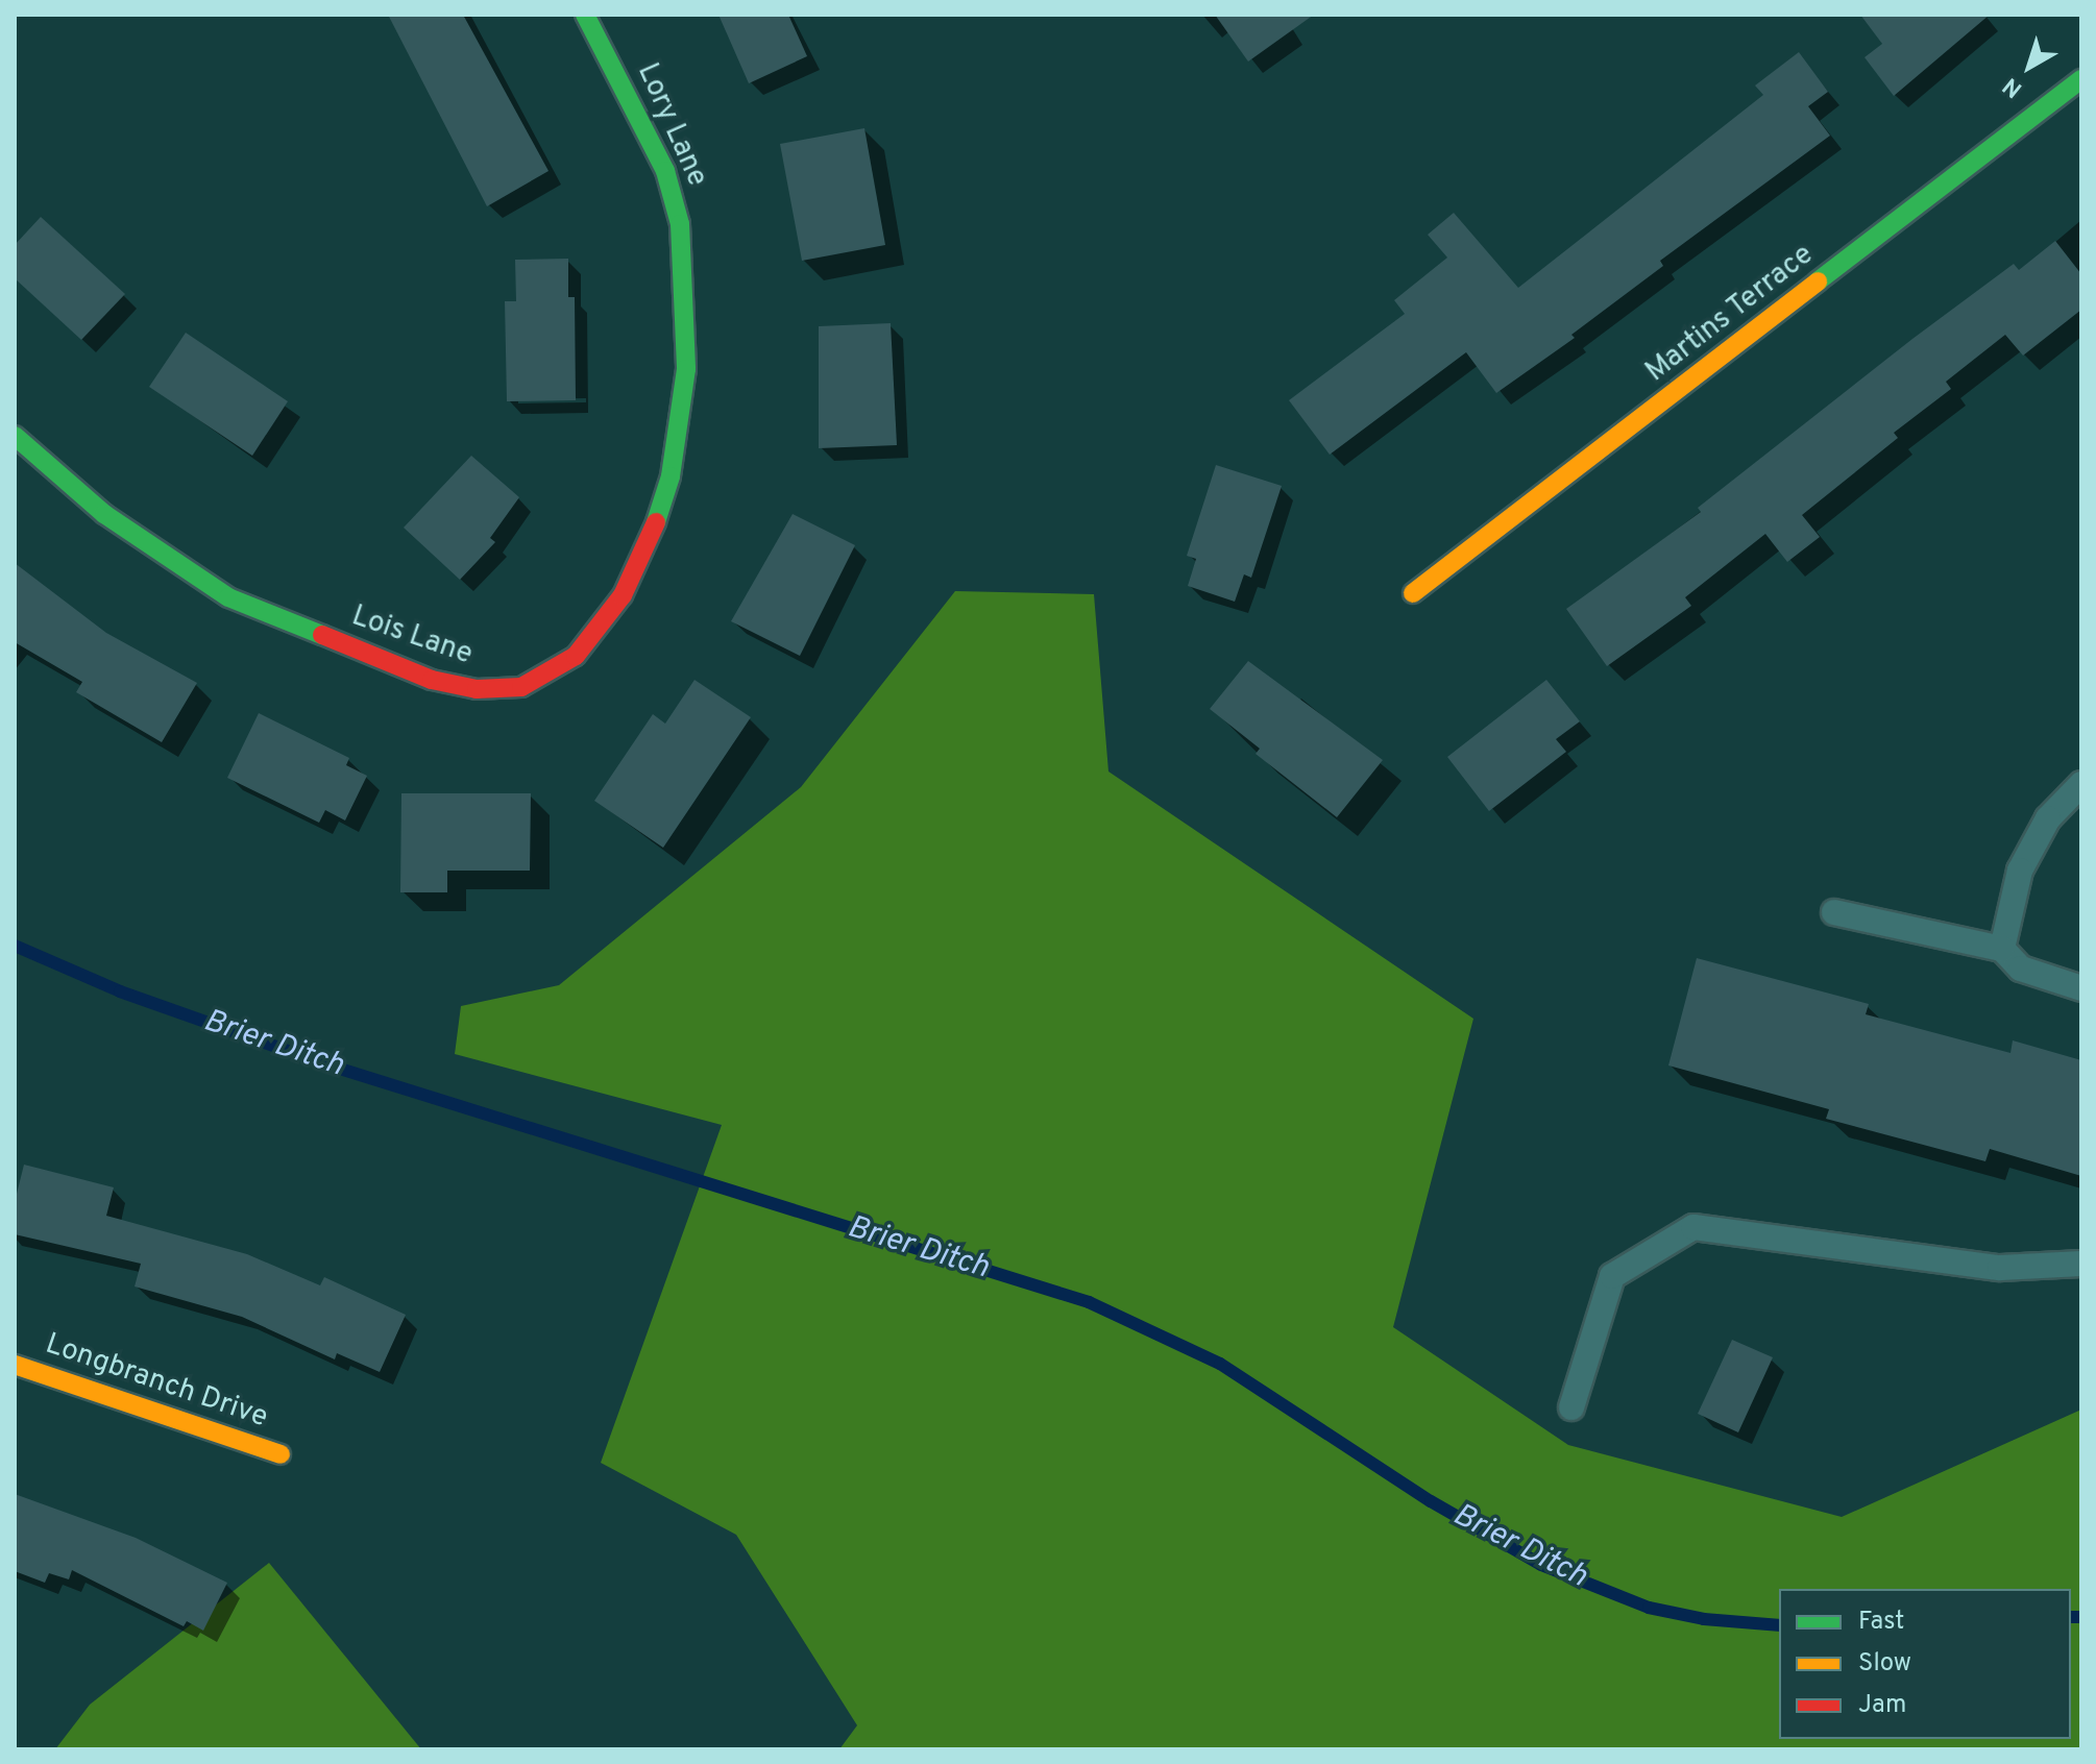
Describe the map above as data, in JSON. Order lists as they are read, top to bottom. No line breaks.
{"streets":{"street":["Lory Lane","Martins Terrace","Lois Lane","Longbranch Drive"]},"crossings":[["Lory Lane","Lois Lane"]],"water":["Brier Ditch"],"legend":["Fast","Slow","Jam"],"north":"bottom left"}
